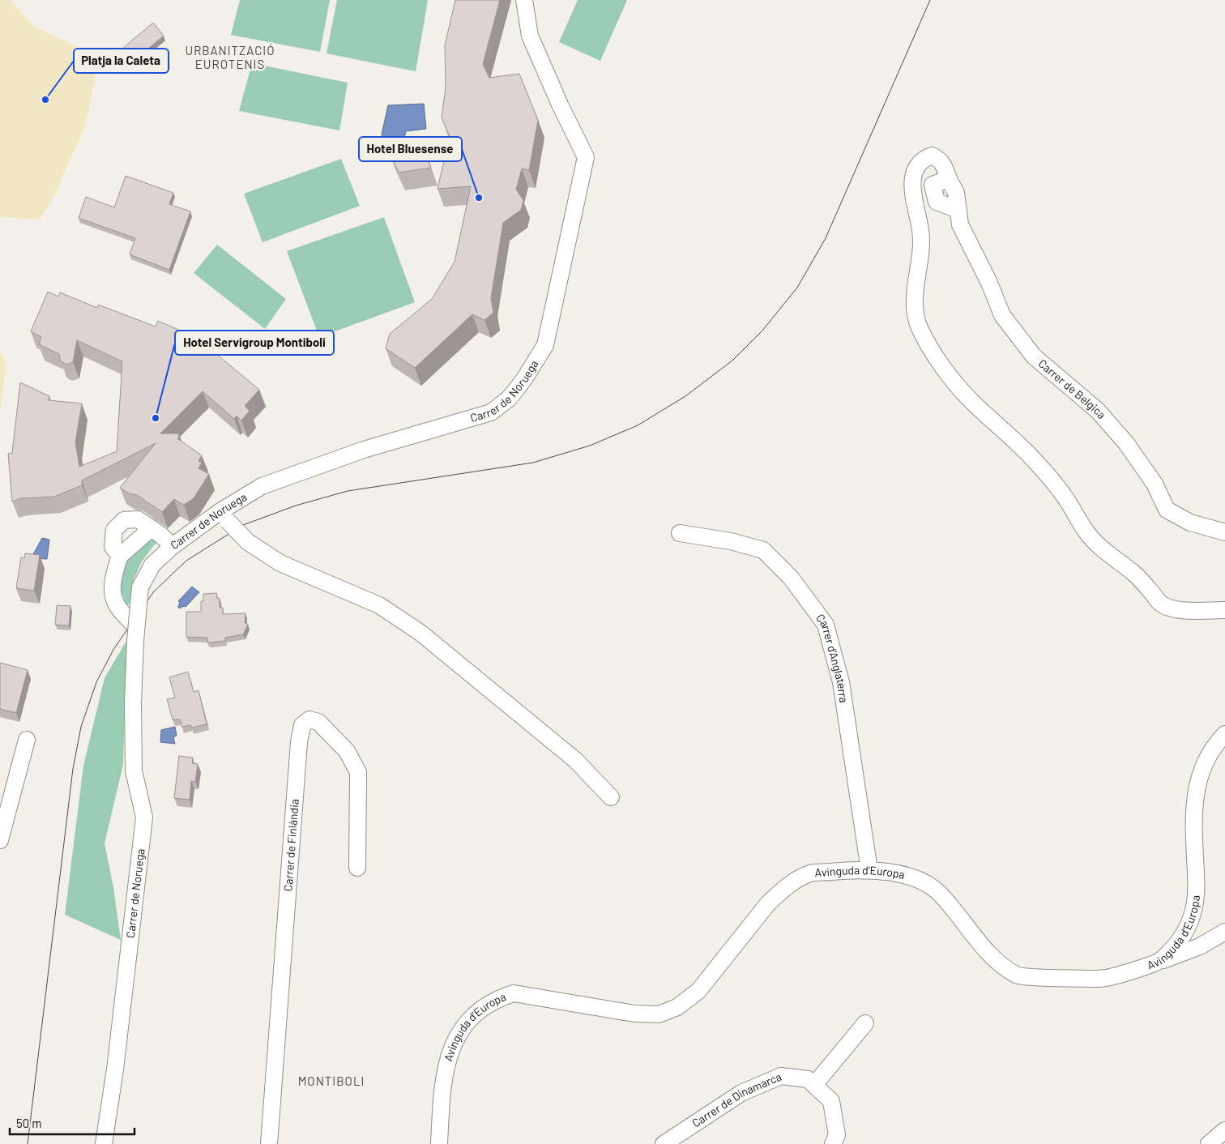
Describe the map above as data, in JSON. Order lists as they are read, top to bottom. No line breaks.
{"streets":{"street":["Carrer de Noruega","Carrer de Belgica","Carrer d'Anglaterra","Carrer de Finlàndia","Avinguda d'Europa","Carrer de Dinamarca"]},"crossings":[["Carrer d'Anglaterra","Avinguda d'Europa"]],"districts":["URBANITZACIÓ EUROTENIS","MONTIBOLI"],"places":["Platja la Caleta","Hotel Bluesense","Hotel Servigroup Montiboli"],"scale_bar":"50 m"}
